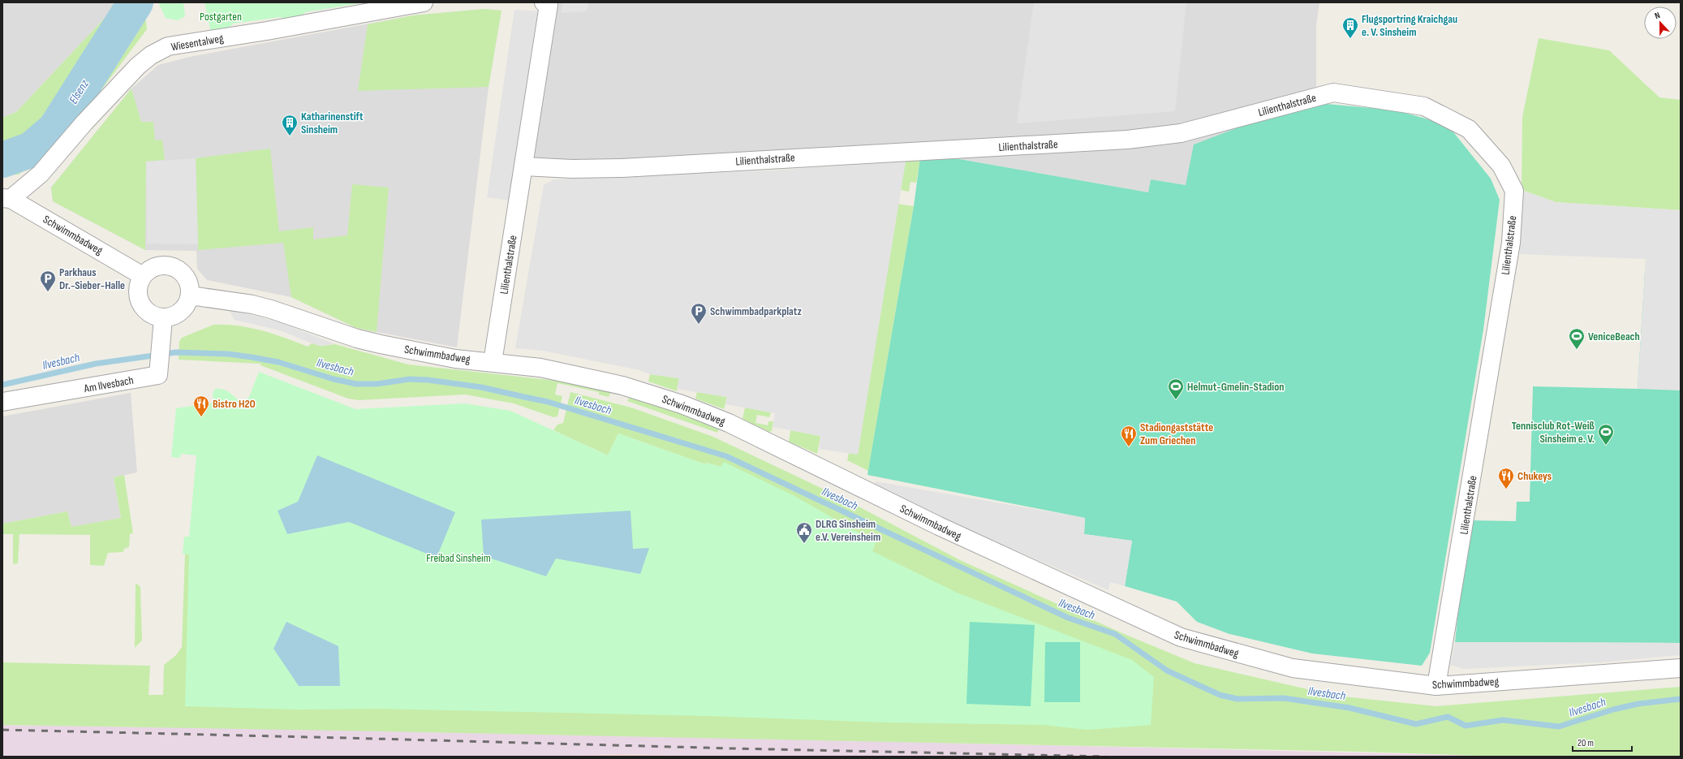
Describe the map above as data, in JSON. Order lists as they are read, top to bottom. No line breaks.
{"streets":{"street":["Wiesentalweg","Lilienthalstraße","Schwimmbadweg","Am Ilvesbach"]},"crossings":[["Wiesentalweg","Schwimmbadweg"],["Lilienthalstraße","Schwimmbadweg"],["Schwimmbadweg","Am Ilvesbach"]],"water":["Elsenz","Ilvesbach"],"parks":["Postgarten","Freibad Sinsheim"],"places":{"building":["Flugsportring Kraichgau e. V. Sinsheim","Katharinenstift Sinsheim"],"parking":["Parkhaus Dr.-Sieber-Halle","Schwimmbadparkplatz"],"sports":["VeniceBeach","Helmut-Gmelin-Stadion","Tennisclub Rot-Weiß Sinsheim e. V."],"restaurant":["Bistro H2O","Stadiongaststätte Zum Griechen","Chukeys"],"public building":["DLRG Sinsheim e.V. Vereinsheim"]},"scale_bar":"20 m","north":"top"}
